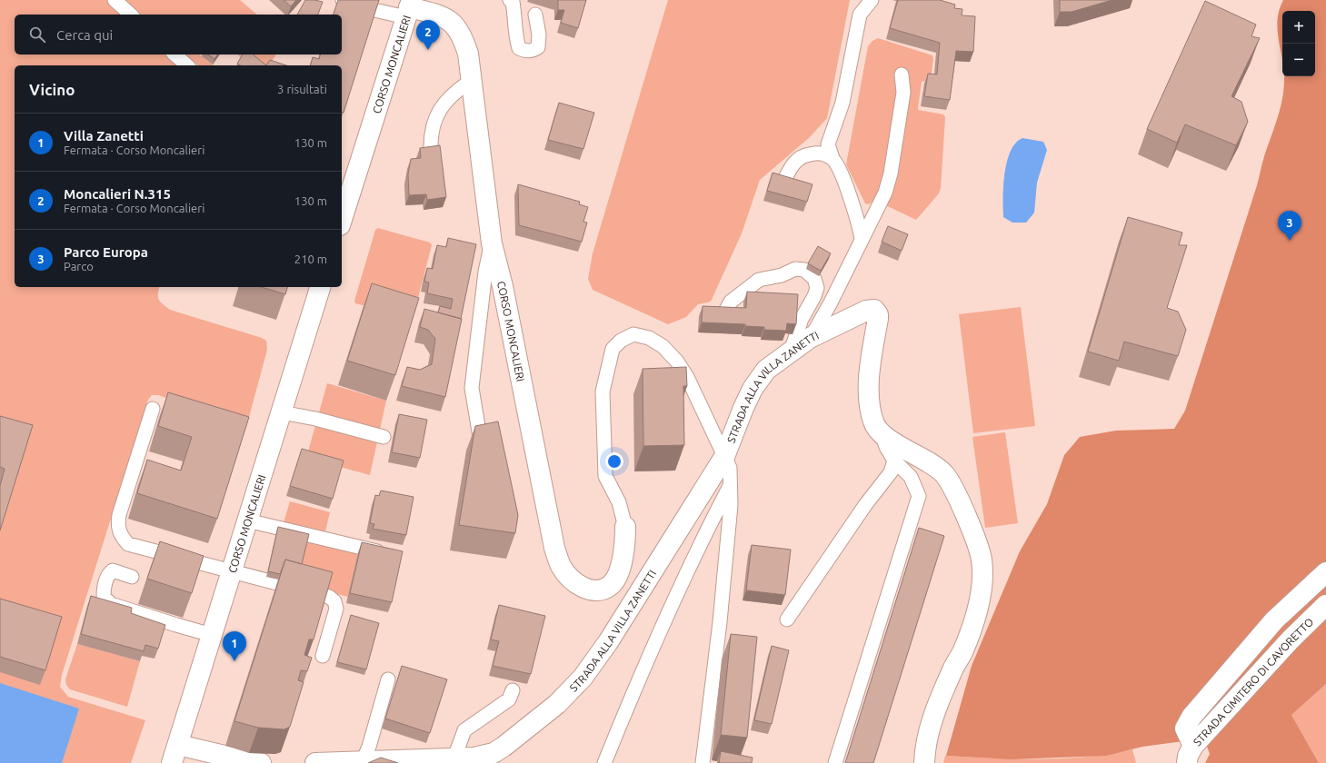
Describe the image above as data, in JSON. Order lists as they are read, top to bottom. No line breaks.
{"streets":{"street":["CORSO MONCALIERI","STRADA ALLA VILLA ZANETTI","STRADA CIMITERO DI CAVORETTO"]},"page":{"map_buttons":["+","−"],"search":"Cerca qui","pins":["2","3","1"],"heading":["Vicino","3 risultati"],"list":[{"mark":"1","name":"Villa Zanetti","note":"Fermata · Corso Moncalieri","value":"130 m"},{"mark":"2","name":"Moncalieri N.315","note":"Fermata · Corso Moncalieri","value":"130 m"},{"mark":"3","name":"Parco Europa","note":"Parco","value":"210 m"}]}}
